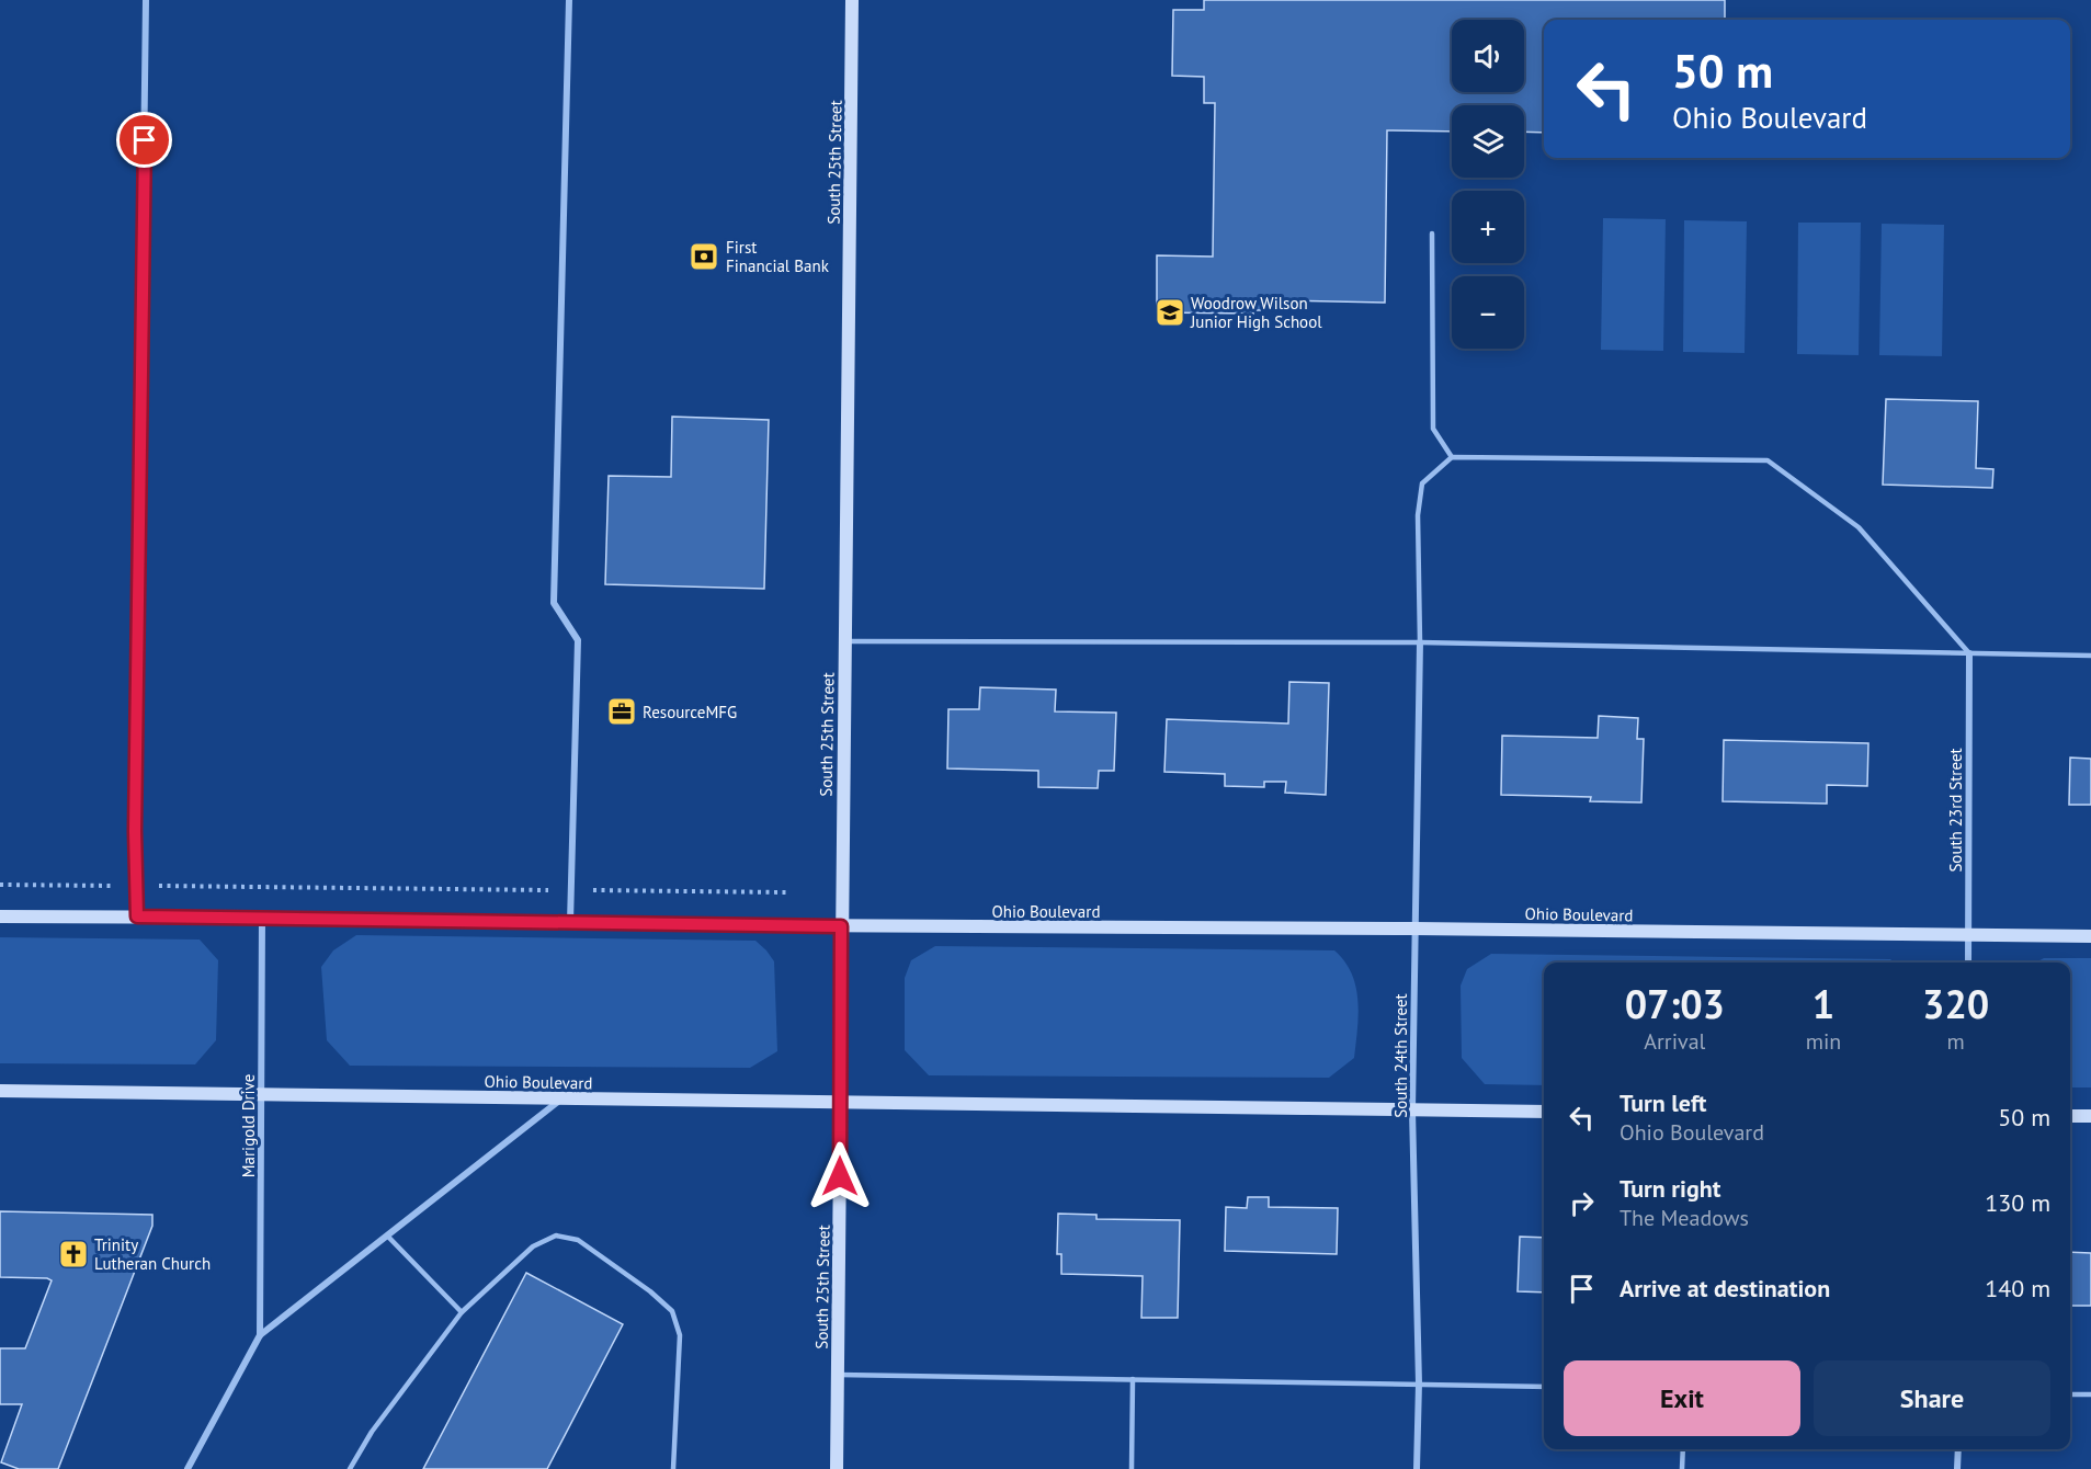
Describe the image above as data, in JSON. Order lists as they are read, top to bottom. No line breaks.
{"streets":{"street":["South 25th Street","South 23rd Street","Ohio Boulevard","South 24th Street","Marigold Drive"]},"crossings":[["South 25th Street","Ohio Boulevard"],["South 23rd Street","Ohio Boulevard"],["Ohio Boulevard","South 24th Street"],["Ohio Boulevard","Marigold Drive"]],"places":{"bank":["First Financial Bank"],"school or university":["Woodrow Wilson Junior High School"],"office":["ResourceMFG"],"church":["Trinity Lutheran Church"]},"page":{"map_buttons":["+","−"],"turn":["50 m","Ohio Boulevard"],"eta":["07:03","Arrival","1","min","320","m"],"list":[{"name":"Turn left","note":"Ohio Boulevard","value":"50 m"},{"name":"Turn right","note":"The Meadows","value":"130 m"},{"name":"Arrive at destination","value":"140 m"}],"buttons":["Exit","Share"]}}
